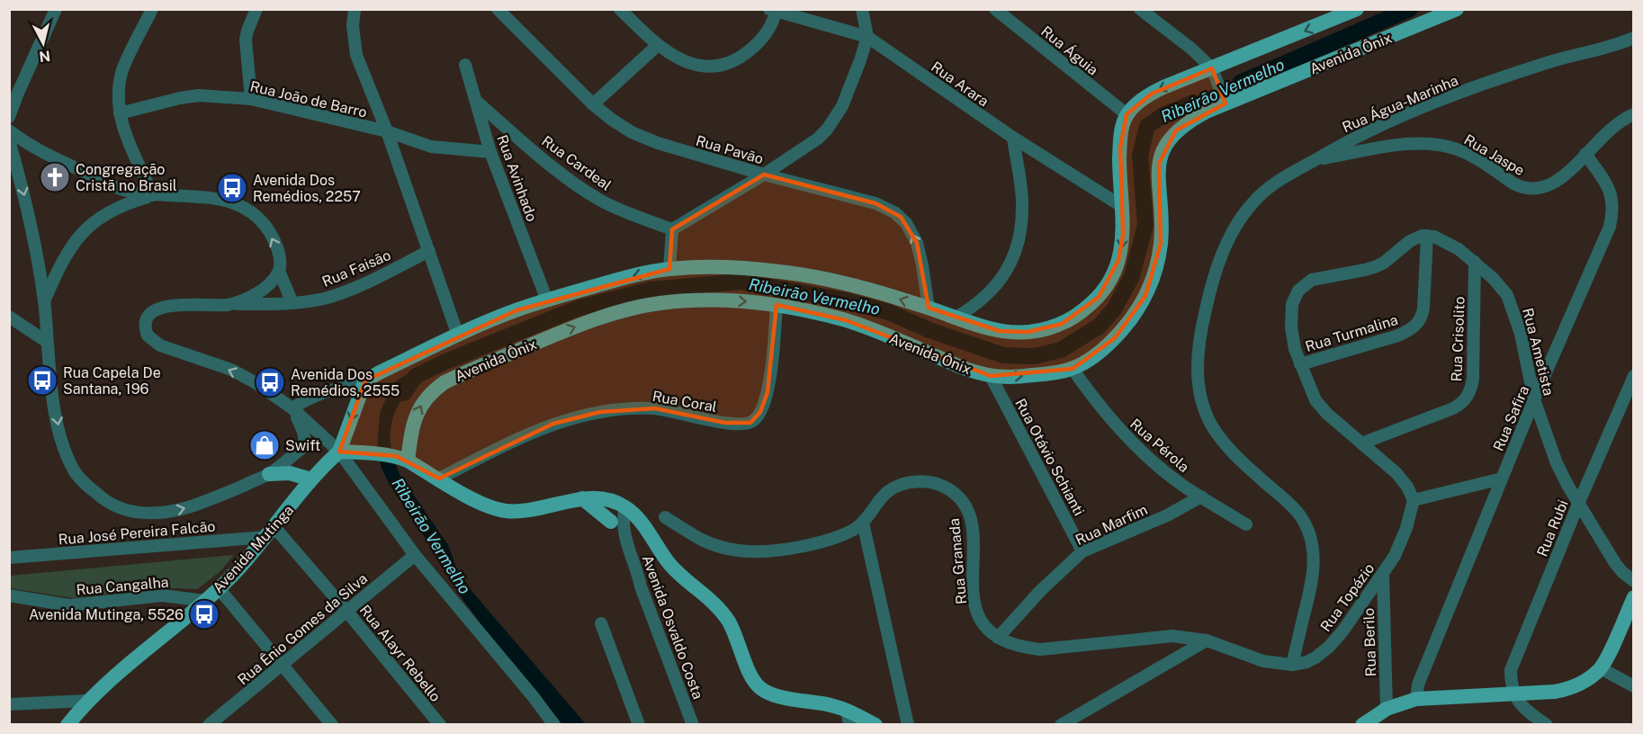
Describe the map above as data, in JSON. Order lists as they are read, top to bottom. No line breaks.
{"streets":{"main road":["Avenida Ônix","Avenida Mutinga"],"street":["Rua Águia","Rua Arara","Rua João de Barro","Rua Água-Marinha","Rua Pavão","Rua Jaspe","Rua Cardeal","Rua Avinhado","Rua Faisão","Rua Turmalina","Rua Crisolito","Rua Ametista","Rua Coral","Rua Safira","Rua Pérola","Rua Otávio Schianti","Rua Marfim","Rua Rubi","Rua José Pereira Falcão","Rua Granada","Rua Cangalha","Rua Topázio","Avenida Osvaldo Costa","Rua Ênio Gomes da Silva","Rua Berilo","Rua Alayr Rebello"]},"crossings":[["Avenida Ônix","Rua Coral"],["Avenida Ônix","Rua Pérola"],["Avenida Ônix","Rua Otávio Schianti"],["Rua João de Barro","Rua Avinhado"],["Rua Água-Marinha","Rua Jaspe"],["Rua Água-Marinha","Rua Topázio"],["Rua Jaspe","Rua Safira"],["Rua Cardeal","Rua Avinhado"],["Rua Turmalina","Rua Ametista"],["Rua Crisolito","Rua Ametista"],["Rua Ametista","Rua Safira"],["Rua Ametista","Rua Rubi"],["Rua Pérola","Rua Marfim"],["Rua Otávio Schianti","Rua Marfim"],["Rua Marfim","Rua Granada"],["Rua José Pereira Falcão","Avenida Mutinga"],["Rua José Pereira Falcão","Rua Alayr Rebello"],["Avenida Mutinga","Rua Cangalha"],["Avenida Mutinga","Rua Alayr Rebello"],["Rua Topázio","Rua Berilo"],["Rua Ênio Gomes da Silva","Rua Alayr Rebello"]],"one_way":["Rua Pavão"],"water":["Ribeirão Vermelho"],"places":{"church":["Congregação Cristã no Brasil"],"bus stop":["Avenida Dos Remédios, 2257","Rua Capela De Santana, 196","Avenida Dos Remédios, 2555","Avenida Mutinga, 5526"],"shop":["Swift"]},"north":"bottom"}
